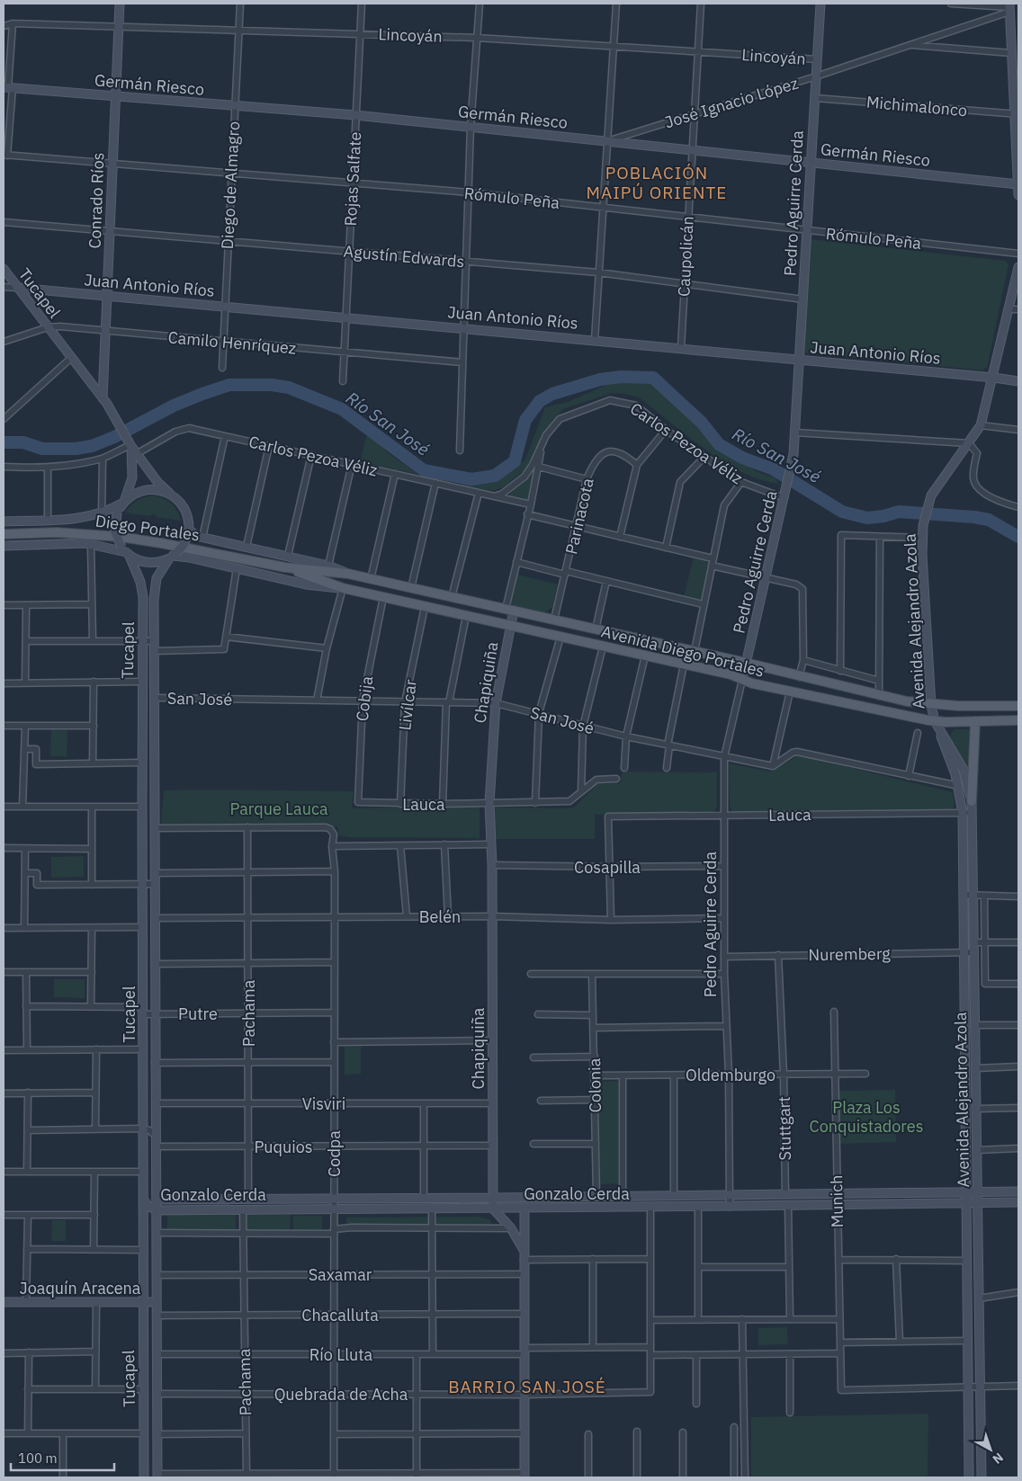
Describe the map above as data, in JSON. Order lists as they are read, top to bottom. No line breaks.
{"streets":{"main road":["Germán Riesco","Conrado Ríos","Pedro Aguirre Cerda","Juan Antonio Ríos","Tucapel","Diego Portales","Avenida Alejandro Azola","Avenida Diego Portales","Chapiquiña","Gonzalo Cerda","Joaquín Aracena"],"street":["Lincoyán","José Ignacio López","Michimalonco","Rojas Salfate","Diego de Almagro","Rómulo Peña","Agustín Edwards","Caupolicán","Camilo Henríquez","Carlos Pezoa Véliz","Parinacota","San José","Cobija","Livílcar","Lauca","Cosapilla","Belén","Nuremberg","Putre","Pachama","Oldemburgo","Colonia","Visviri","Stuttgart","Puquios","Codpa","Munich","Saxamar","Chacalluta","Río Lluta","Quebrada de Acha"]},"crossings":[["Lincoyán","Rojas Salfate"],["Lincoyán","Diego de Almagro"],["Lincoyán","Conrado Ríos"],["Lincoyán","Pedro Aguirre Cerda"],["Lincoyán","Caupolicán"],["Germán Riesco","José Ignacio López"],["Germán Riesco","Rojas Salfate"],["Germán Riesco","Diego de Almagro"],["Germán Riesco","Conrado Ríos"],["Germán Riesco","Pedro Aguirre Cerda"],["Germán Riesco","Caupolicán"],["José Ignacio López","Pedro Aguirre Cerda"],["José Ignacio López","Caupolicán"],["Michimalonco","Pedro Aguirre Cerda"],["Rojas Salfate","Rómulo Peña"],["Rojas Salfate","Agustín Edwards"],["Rojas Salfate","Juan Antonio Ríos"],["Rojas Salfate","Camilo Henríquez"],["Diego de Almagro","Rómulo Peña"],["Diego de Almagro","Agustín Edwards"],["Diego de Almagro","Juan Antonio Ríos"],["Diego de Almagro","Camilo Henríquez"],["Rómulo Peña","Conrado Ríos"],["Rómulo Peña","Pedro Aguirre Cerda"],["Rómulo Peña","Caupolicán"],["Conrado Ríos","Agustín Edwards"],["Conrado Ríos","Juan Antonio Ríos"],["Conrado Ríos","Tucapel"],["Conrado Ríos","Camilo Henríquez"],["Pedro Aguirre Cerda","Agustín Edwards"],["Pedro Aguirre Cerda","Juan Antonio Ríos"],["Pedro Aguirre Cerda","Carlos Pezoa Véliz"],["Pedro Aguirre Cerda","Avenida Diego Portales"],["Pedro Aguirre Cerda","San José"],["Pedro Aguirre Cerda","Lauca"],["Pedro Aguirre Cerda","Cosapilla"],["Pedro Aguirre Cerda","Belén"],["Pedro Aguirre Cerda","Nuremberg"],["Pedro Aguirre Cerda","Oldemburgo"],["Pedro Aguirre Cerda","Gonzalo Cerda"],["Agustín Edwards","Caupolicán"],["Caupolicán","Juan Antonio Ríos"],["Juan Antonio Ríos","Tucapel"],["Juan Antonio Ríos","Avenida Alejandro Azola"],["Tucapel","Camilo Henríquez"],["Tucapel","Carlos Pezoa Véliz"],["Tucapel","Diego Portales"],["Tucapel","San José"],["Tucapel","Belén"],["Tucapel","Putre"],["Tucapel","Visviri"],["Tucapel","Puquios"],["Tucapel","Gonzalo Cerda"],["Tucapel","Saxamar"],["Tucapel","Joaquín Aracena"],["Tucapel","Chacalluta"],["Tucapel","Río Lluta"],["Tucapel","Quebrada de Acha"],["Carlos Pezoa Véliz","Chapiquiña"],["Parinacota","Avenida Diego Portales"],["Diego Portales","Avenida Diego Portales"],["Avenida Alejandro Azola","Avenida Diego Portales"],["Avenida Alejandro Azola","Lauca"],["Avenida Alejandro Azola","Nuremberg"],["Avenida Alejandro Azola","Gonzalo Cerda"],["Avenida Alejandro Azola","Munich"],["Avenida Diego Portales","Chapiquiña"],["Avenida Diego Portales","Cobija"],["Avenida Diego Portales","Livílcar"],["Chapiquiña","San José"],["Chapiquiña","Lauca"],["Chapiquiña","Cosapilla"],["Chapiquiña","Belén"],["Chapiquiña","Visviri"],["Chapiquiña","Puquios"],["Chapiquiña","Gonzalo Cerda"],["San José","Cobija"],["San José","Livílcar"],["Cobija","Lauca"],["Livílcar","Lauca"],["Lauca","Cosapilla"],["Belén","Pachama"],["Belén","Codpa"],["Nuremberg","Stuttgart"],["Putre","Pachama"],["Putre","Codpa"],["Pachama","Visviri"],["Pachama","Puquios"],["Pachama","Codpa"],["Pachama","Gonzalo Cerda"],["Pachama","Saxamar"],["Pachama","Chacalluta"],["Pachama","Río Lluta"],["Pachama","Quebrada de Acha"],["Oldemburgo","Colonia"],["Oldemburgo","Stuttgart"],["Oldemburgo","Munich"],["Colonia","Gonzalo Cerda"],["Visviri","Codpa"],["Stuttgart","Gonzalo Cerda"],["Puquios","Codpa"],["Codpa","Gonzalo Cerda"],["Codpa","Saxamar"],["Codpa","Chacalluta"],["Codpa","Río Lluta"],["Codpa","Quebrada de Acha"],["Gonzalo Cerda","Munich"]],"districts":["POBLACIÓN MAIPÚ ORIENTE","BARRIO SAN JOSÉ"],"water":["Río San José"],"parks":["Parque Lauca","Plaza Los Conquistadores"],"scale_bar":"100 m","north":"bottom right"}
